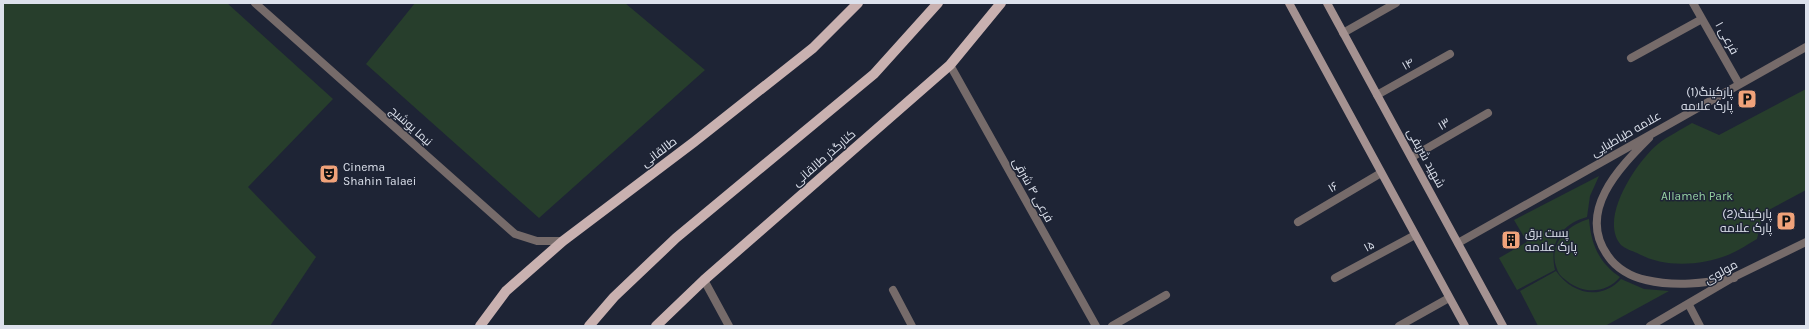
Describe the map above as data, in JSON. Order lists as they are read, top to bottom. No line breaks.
{"streets":{"main road":["طالقانی","کنارگذر طالقانی","شهید شریفی"],"street":["فرعی ۱","۱۴","۱۳","نیما یوشیج","علامه طباطبایی","۱۶","فرعی ۴ شرقی","۱۵","مولوی"]},"crossings":[["فرعی ۱","علامه طباطبایی"],["۱۴","شهید شریفی"],["۱۳","شهید شریفی"],["نیما یوشیج","طالقانی"],["علامه طباطبایی","شهید شریفی"],["کنارگذر طالقانی","فرعی ۴ شرقی"]],"parks":["Allameh Park"],"places":{"parking":["پارکینگ(1) پارک علامه","پارکینگ(2) پارک علامه"],"theatre":["Cinema Shahin Talaei"],"building":["پست برق پارک علامه"]}}
